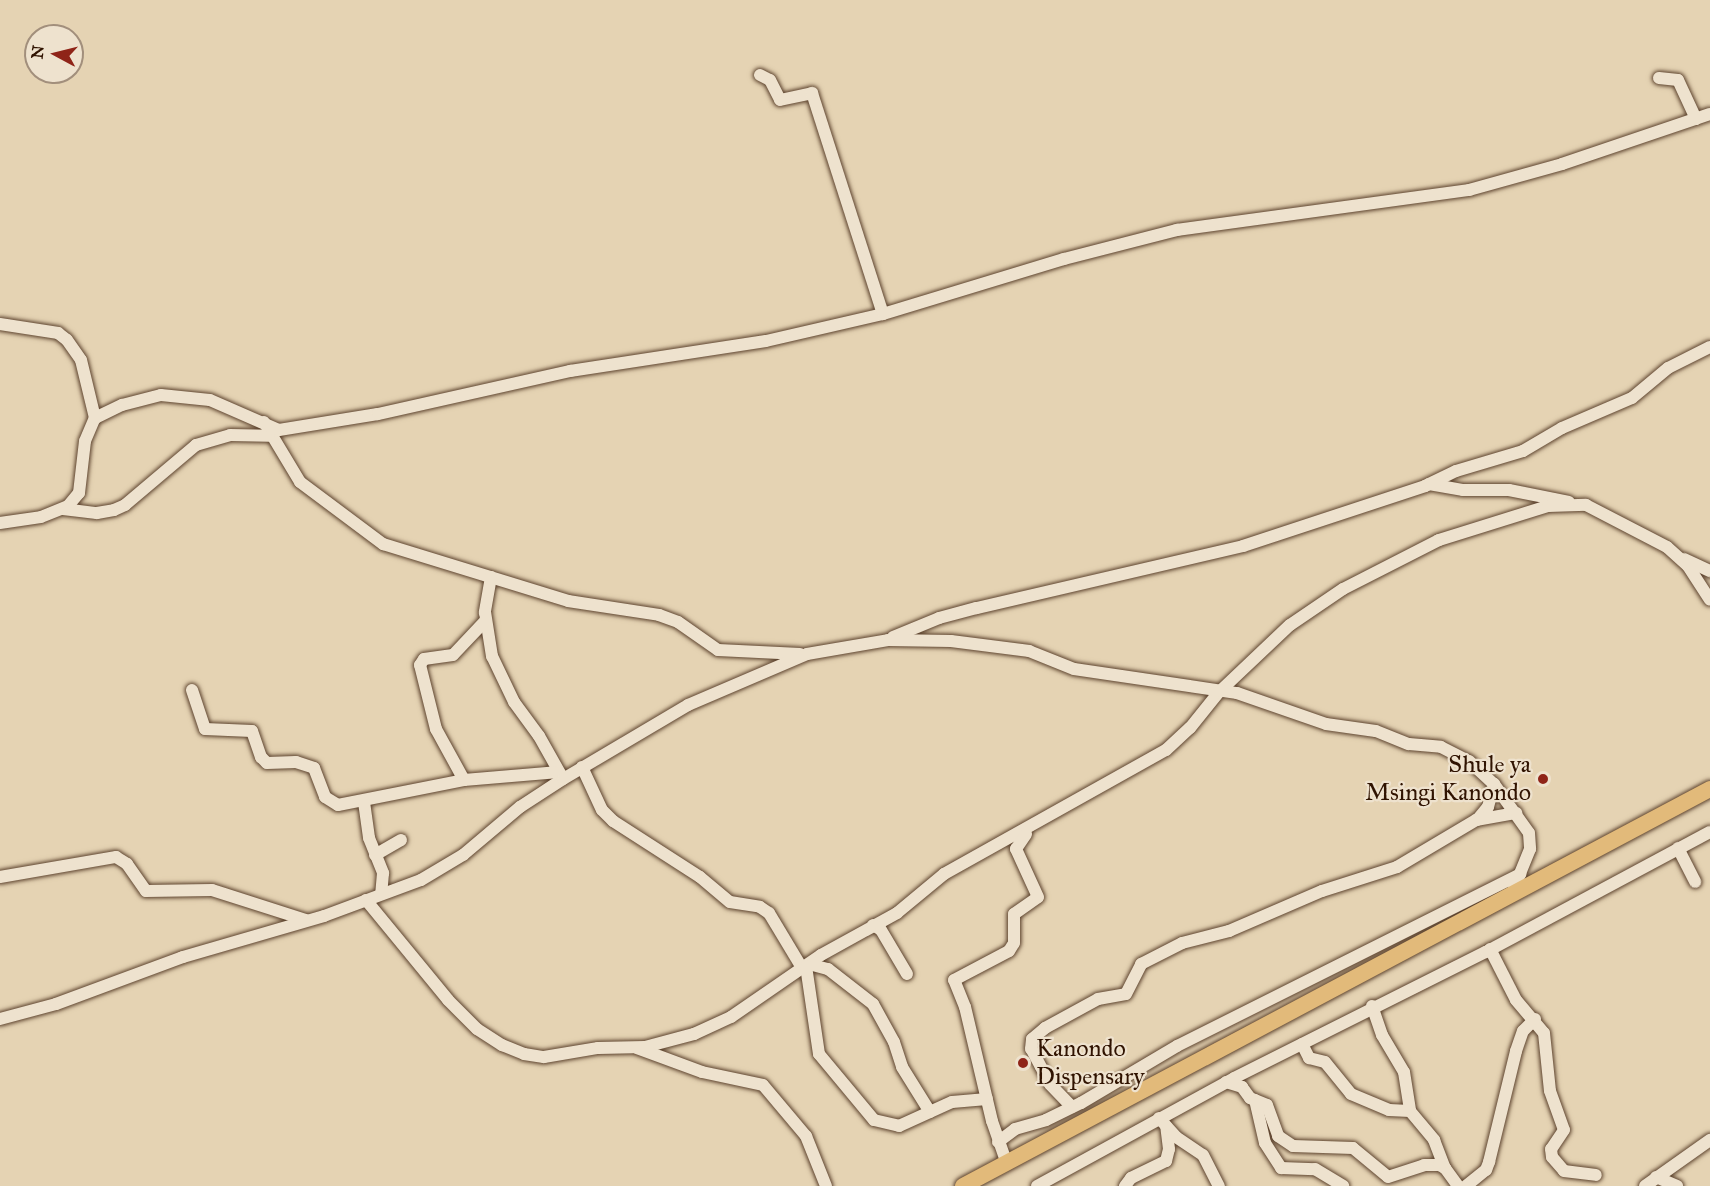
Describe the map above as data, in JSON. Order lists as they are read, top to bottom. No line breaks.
{"places":["Shule ya Msingi Kanondo","Kanondo Dispensary"],"north":"left"}
